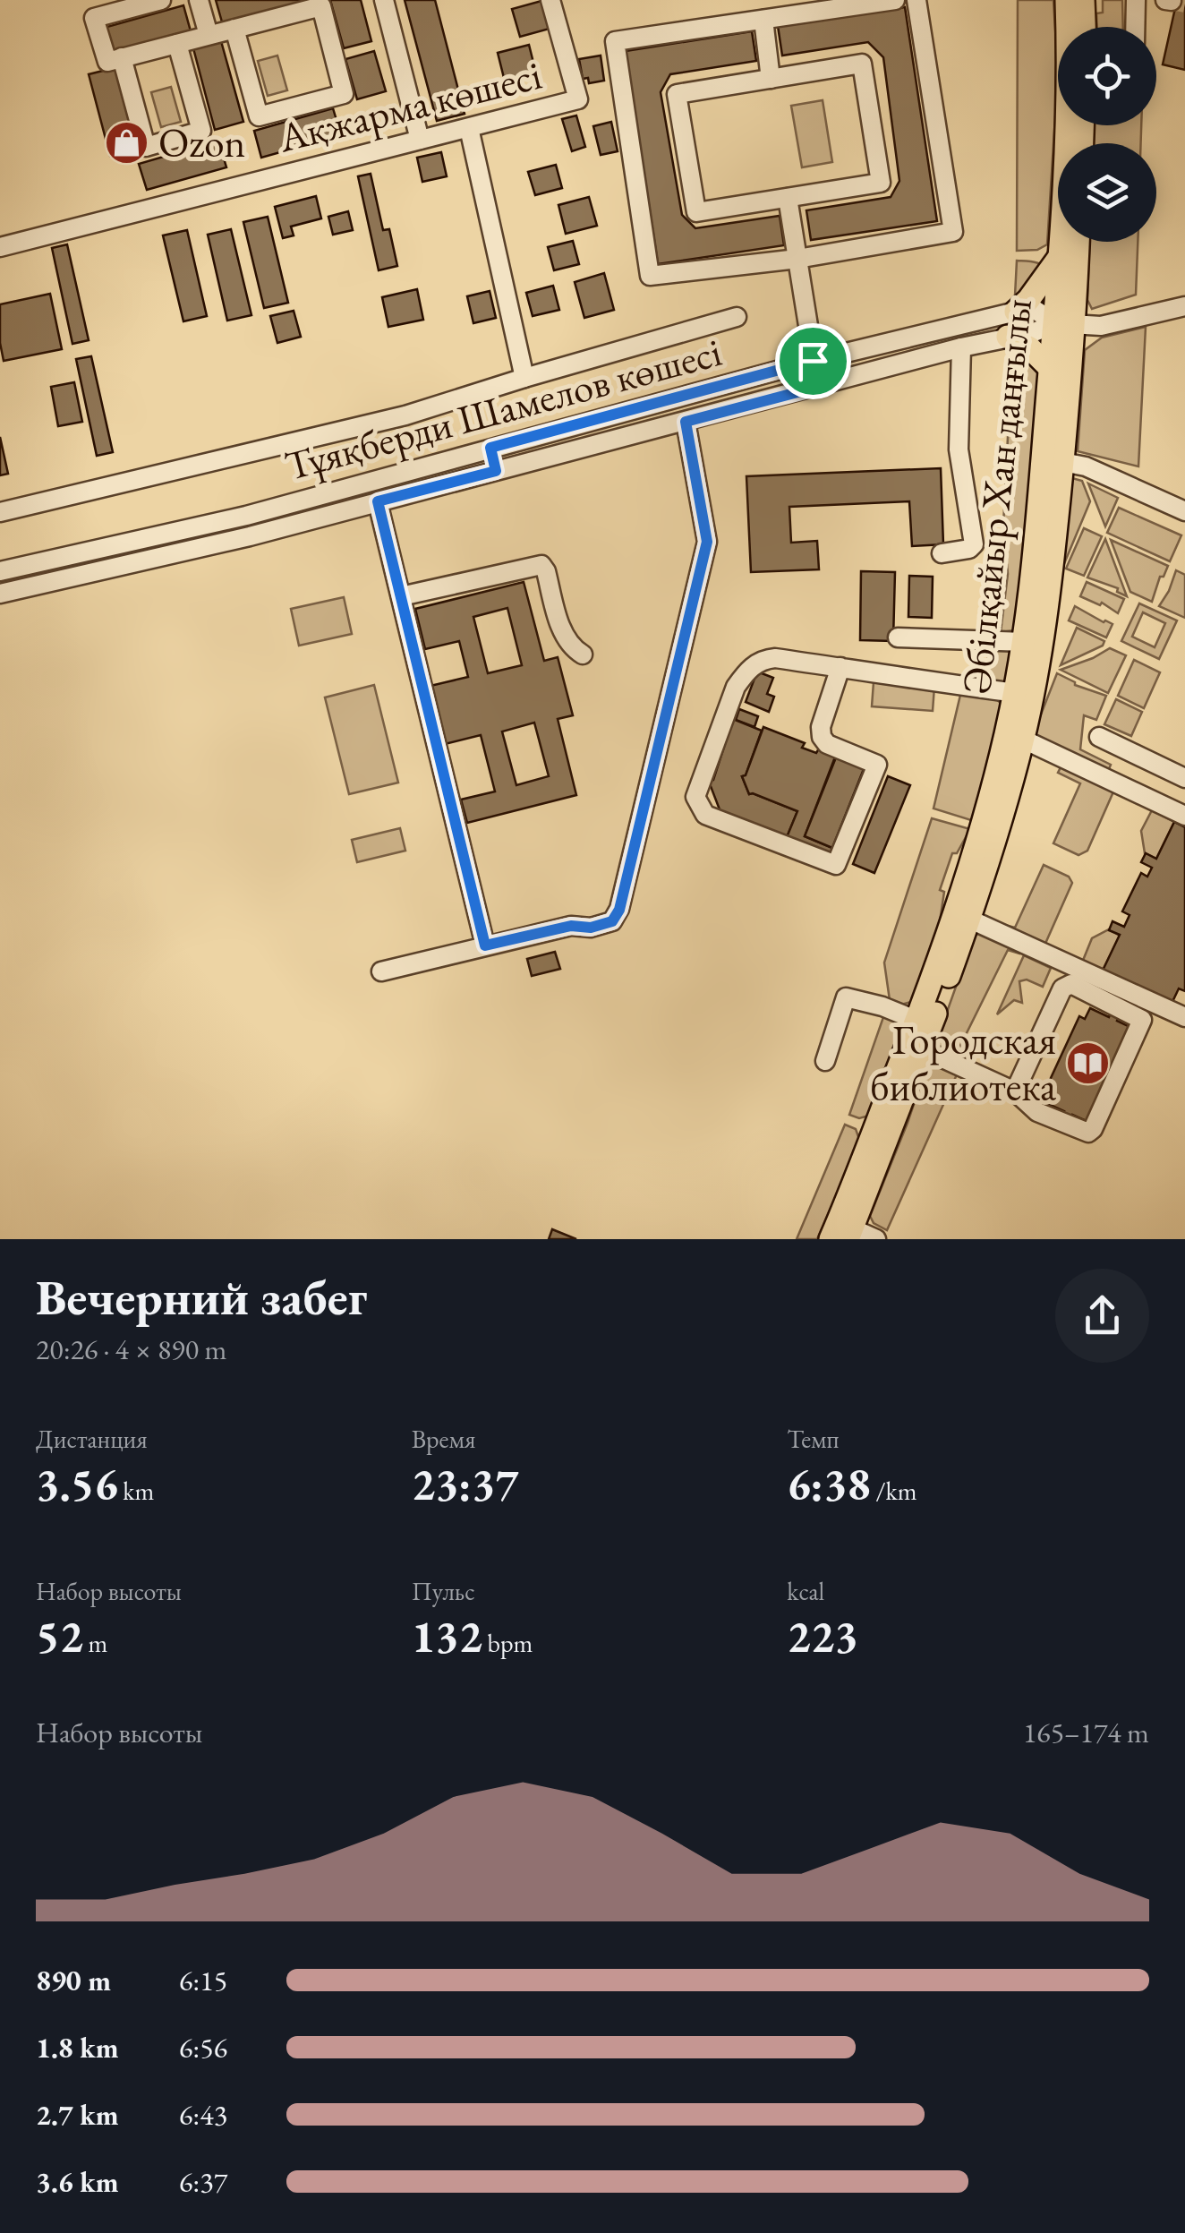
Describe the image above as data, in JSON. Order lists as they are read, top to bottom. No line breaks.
{"streets":{"main road":["Әбілқайыр Хан даңғылы"],"street":["Ақжарма көшесі","Тұяқберди Шамелов көшесі"]},"crossings":[["Тұяқберди Шамелов көшесі","Әбілқайыр Хан даңғылы"]],"places":{"shop":["Ozon"],"library":["Городская библиотека"]},"page":{"heading":["Вечерний забег","20:26 · 4 × 890 m"],"stats":[["Дистанция","3.56 km"],["Время","23:37"],["Темп","6:38 /km"],["Набор высоты","52 m"],["Пульс","132 bpm"],["kcal","223"]],"chart":["Набор высоты","165–174 m"],"list":[{"name":"890 m","note":"6:15"},{"name":"1.8 km","note":"6:56"},{"name":"2.7 km","note":"6:43"},{"name":"3.6 km","note":"6:37"}]}}
